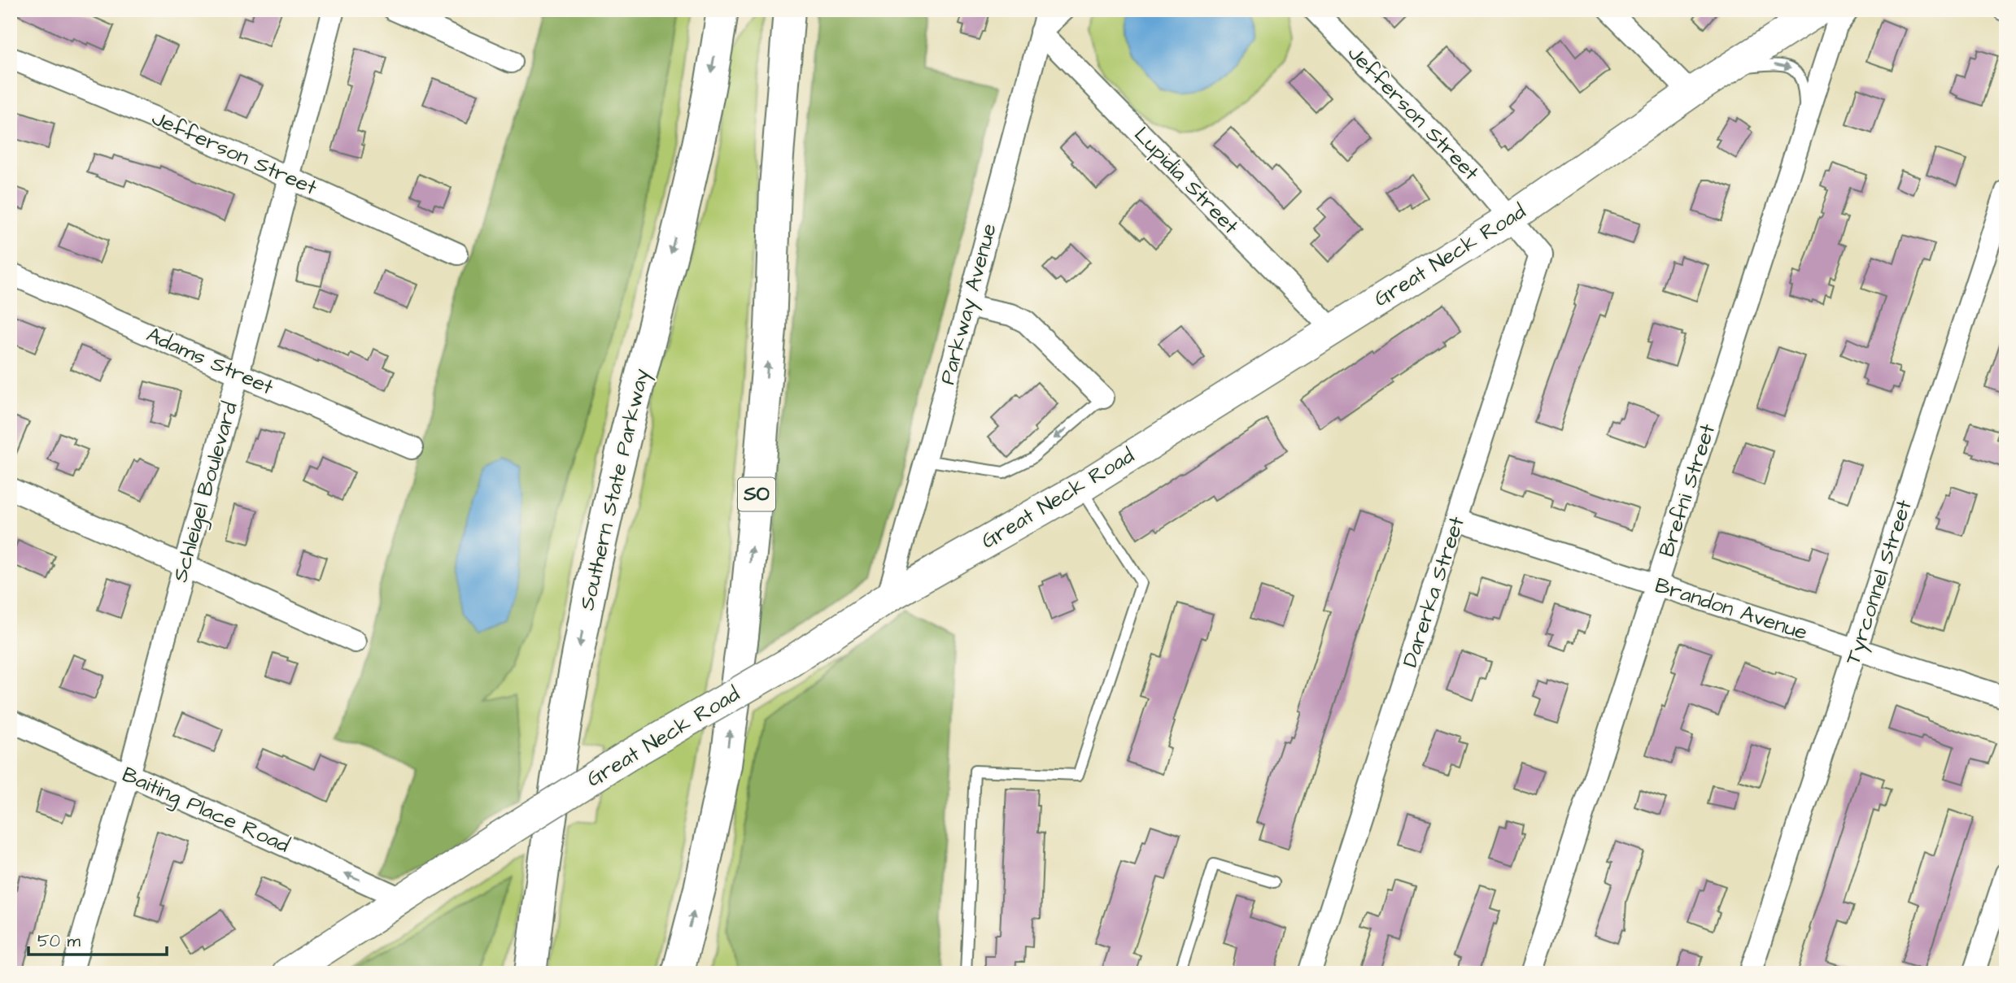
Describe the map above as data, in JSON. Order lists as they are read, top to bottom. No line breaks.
{"streets":{"highway":["Southern State Parkway","SO"],"main road":["Great Neck Road"],"street":["Jefferson Street","Lupidia Street","Parkway Avenue","Adams Street","Brefni Street","Schleigel Boulevard","Tyrconnel Street","Darerka Street","Brandon Avenue","Baiting Place Road"]},"crossings":[["Jefferson Street","Great Neck Road"],["Jefferson Street","Schleigel Boulevard"],["Jefferson Street","Darerka Street"],["Lupidia Street","Great Neck Road"],["Lupidia Street","Parkway Avenue"],["Great Neck Road","Parkway Avenue"],["Great Neck Road","Darerka Street"],["Great Neck Road","Baiting Place Road"],["Adams Street","Schleigel Boulevard"],["Brefni Street","Brandon Avenue"],["Schleigel Boulevard","Baiting Place Road"],["Tyrconnel Street","Brandon Avenue"],["Darerka Street","Brandon Avenue"]],"one_way":["Baiting Place Road"],"scale_bar":"50 m"}
